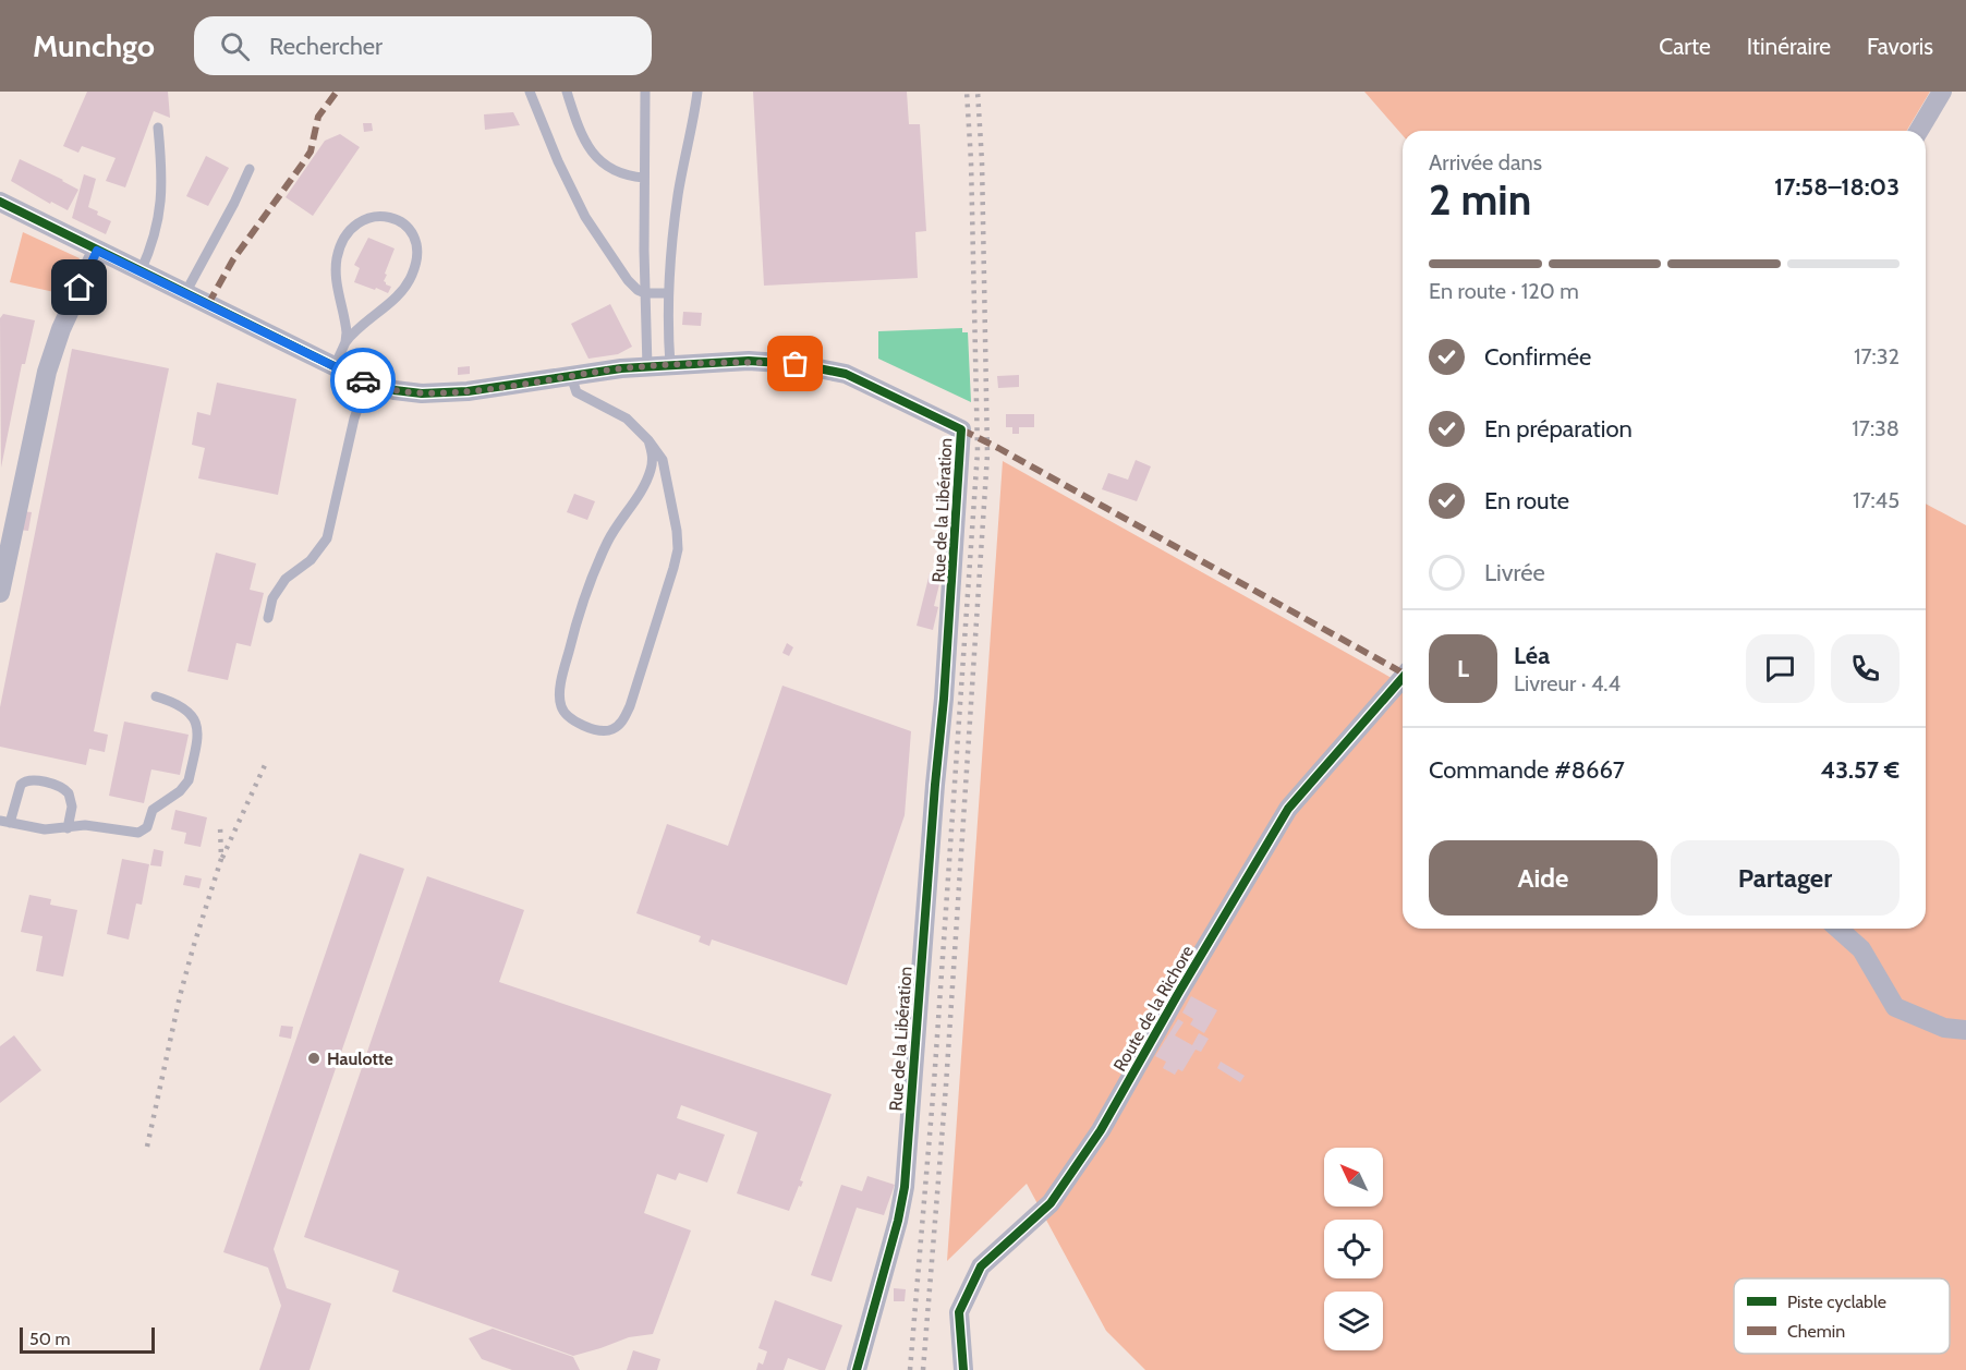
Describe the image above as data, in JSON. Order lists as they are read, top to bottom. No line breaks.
{"streets":{"street":["Rue de la Libération","Route de la Richore"]},"places":["Haulotte"],"legend":["Piste cyclable","Chemin"],"scale_bar":"50 m","north":"top left","page":{"header":"Munchgo","search":"Rechercher","nav":["Carte","Itinéraire","Favoris"],"heading":["2 min","Arrivée dans","17:58–18:03"],"panel":["Léa","Livreur · 4.4","Commande #8667","43.57 €"],"bar":"En route · 120 m","list":[["Confirmée","17:32"],["En préparation","17:38"],["En route","17:45"],"Livrée"],"round":"L","buttons":["Aide","Partager"],"scale":"50 m"}}
